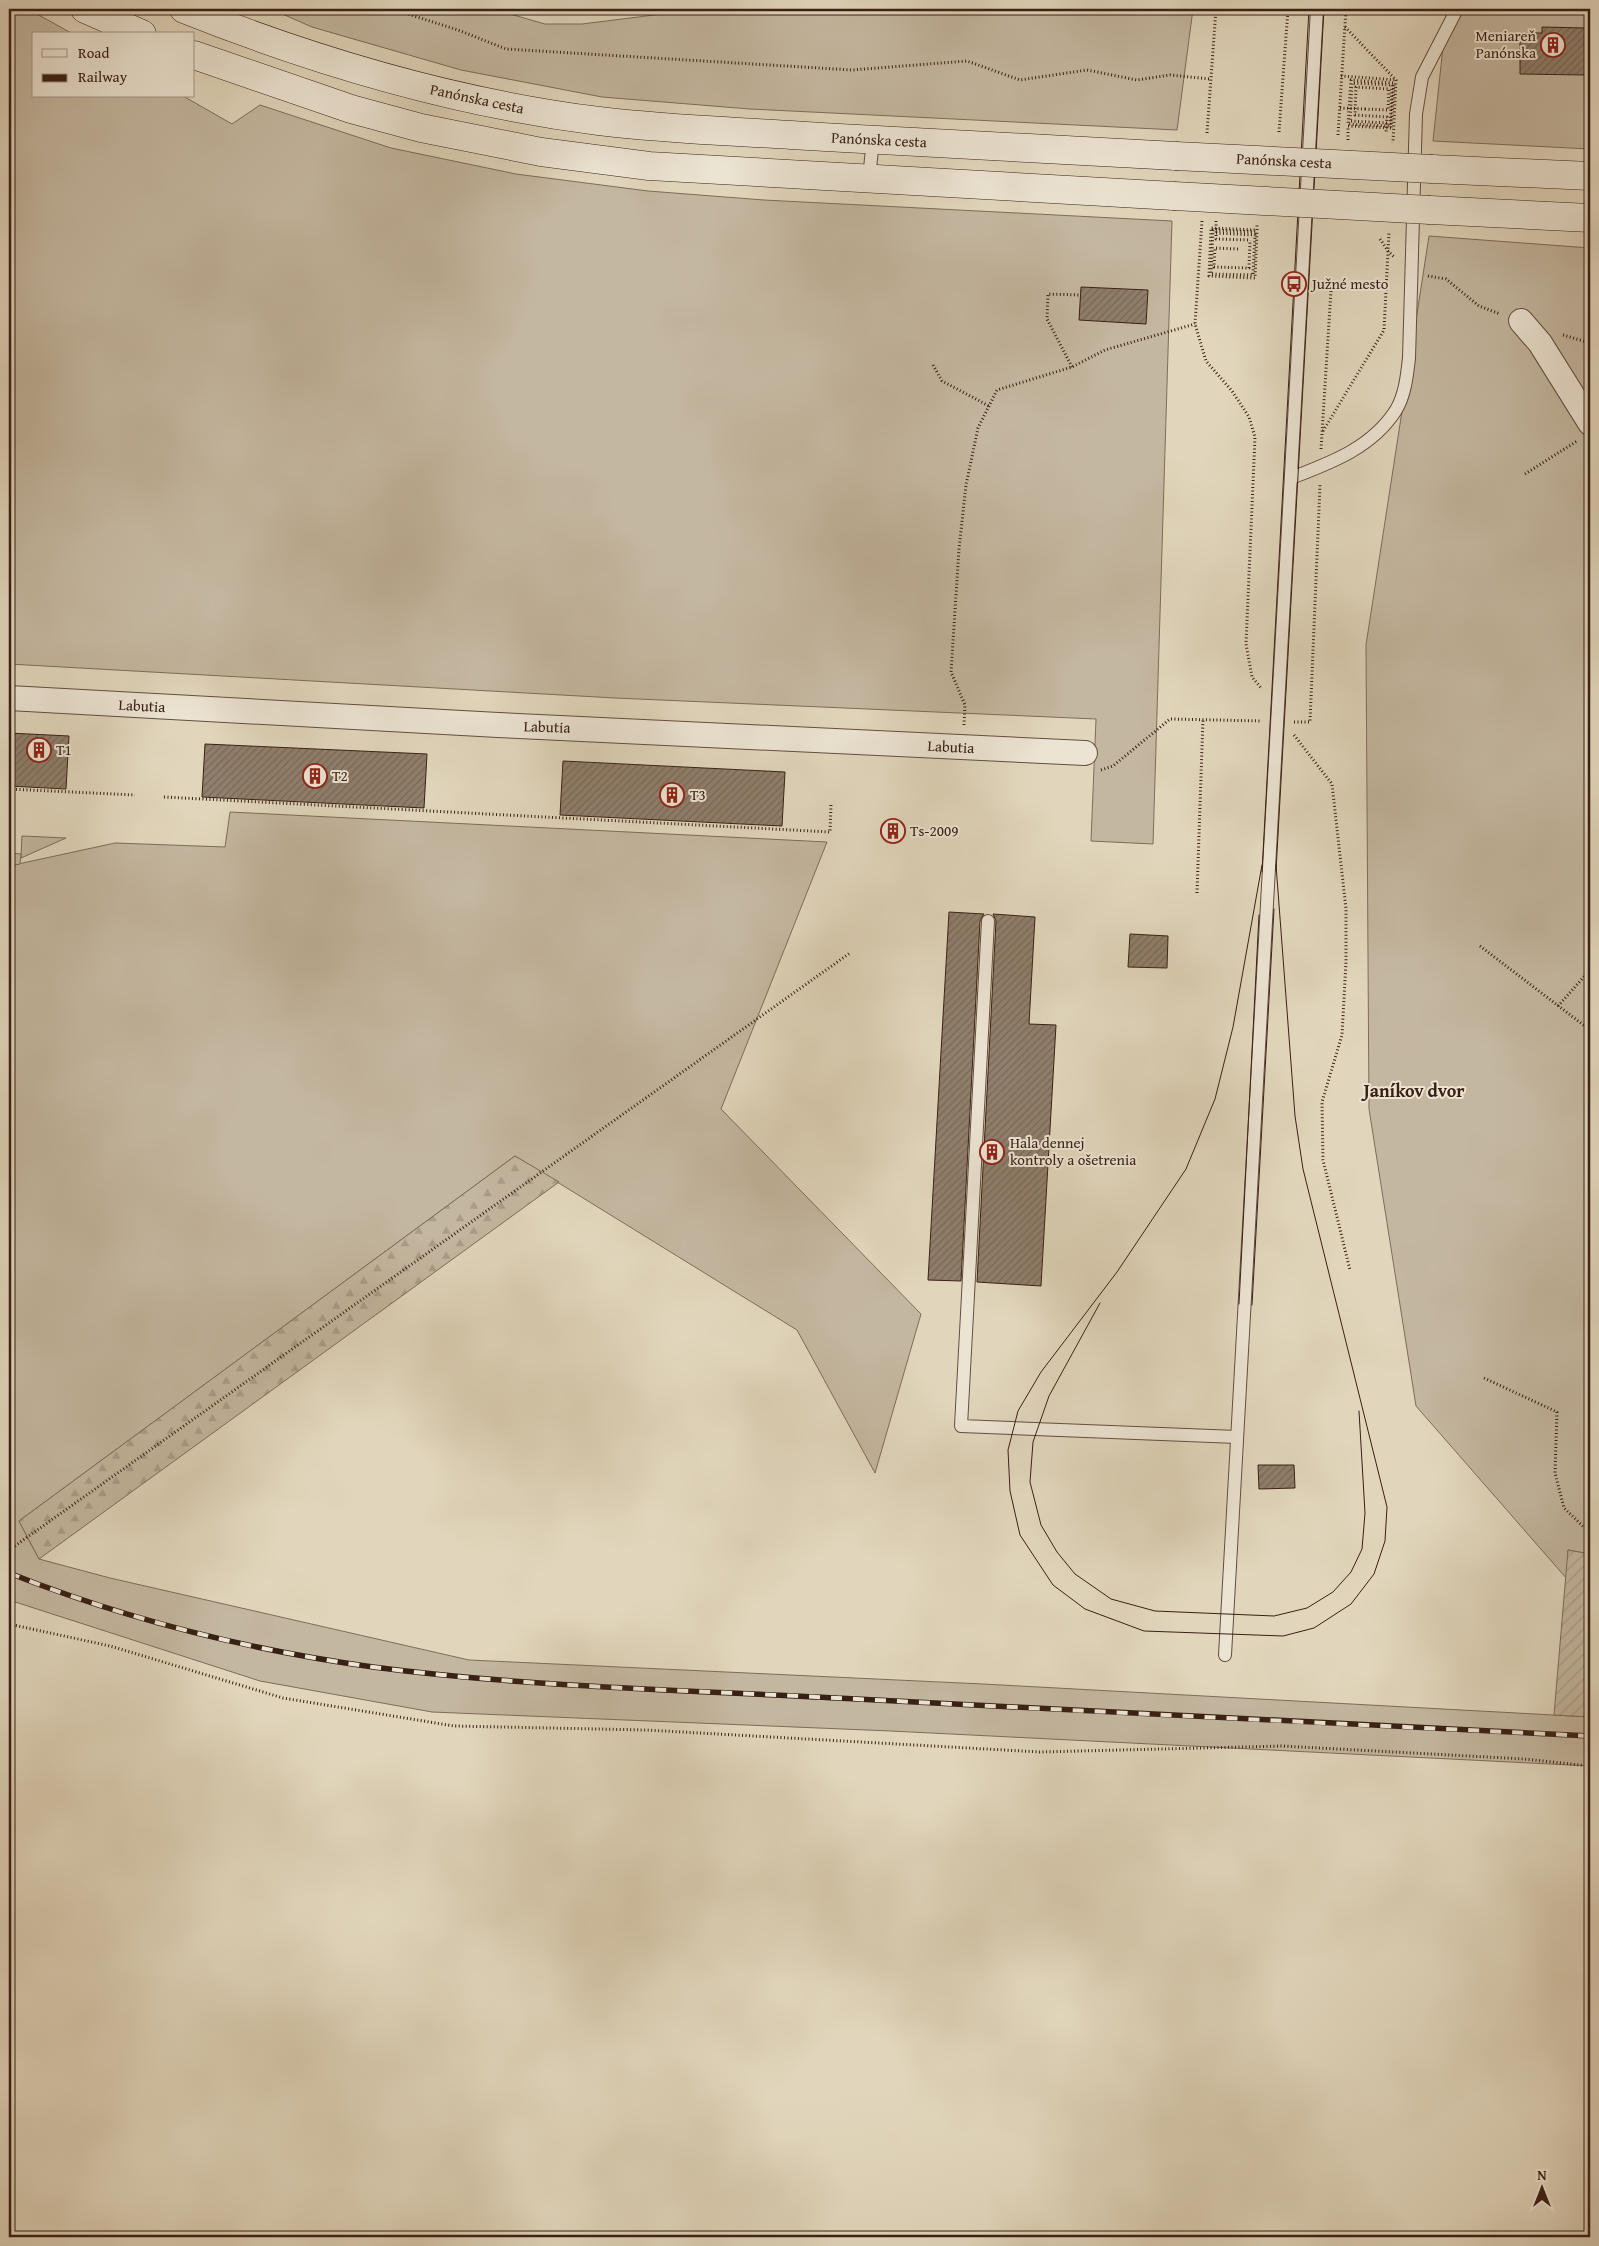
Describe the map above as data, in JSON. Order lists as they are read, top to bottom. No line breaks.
{"streets":{"main road":["Panónska cesta"],"street":["Labutia"]},"districts":["Janíkov dvor"],"places":{"building":["Meniareň Panónska","T1","T2","T3","Ts-2009","Hala dennej kontroly a ošetrenia"],"bus stop":["Južné mesto"]},"legend":["Road","Railway"],"north":"top"}
